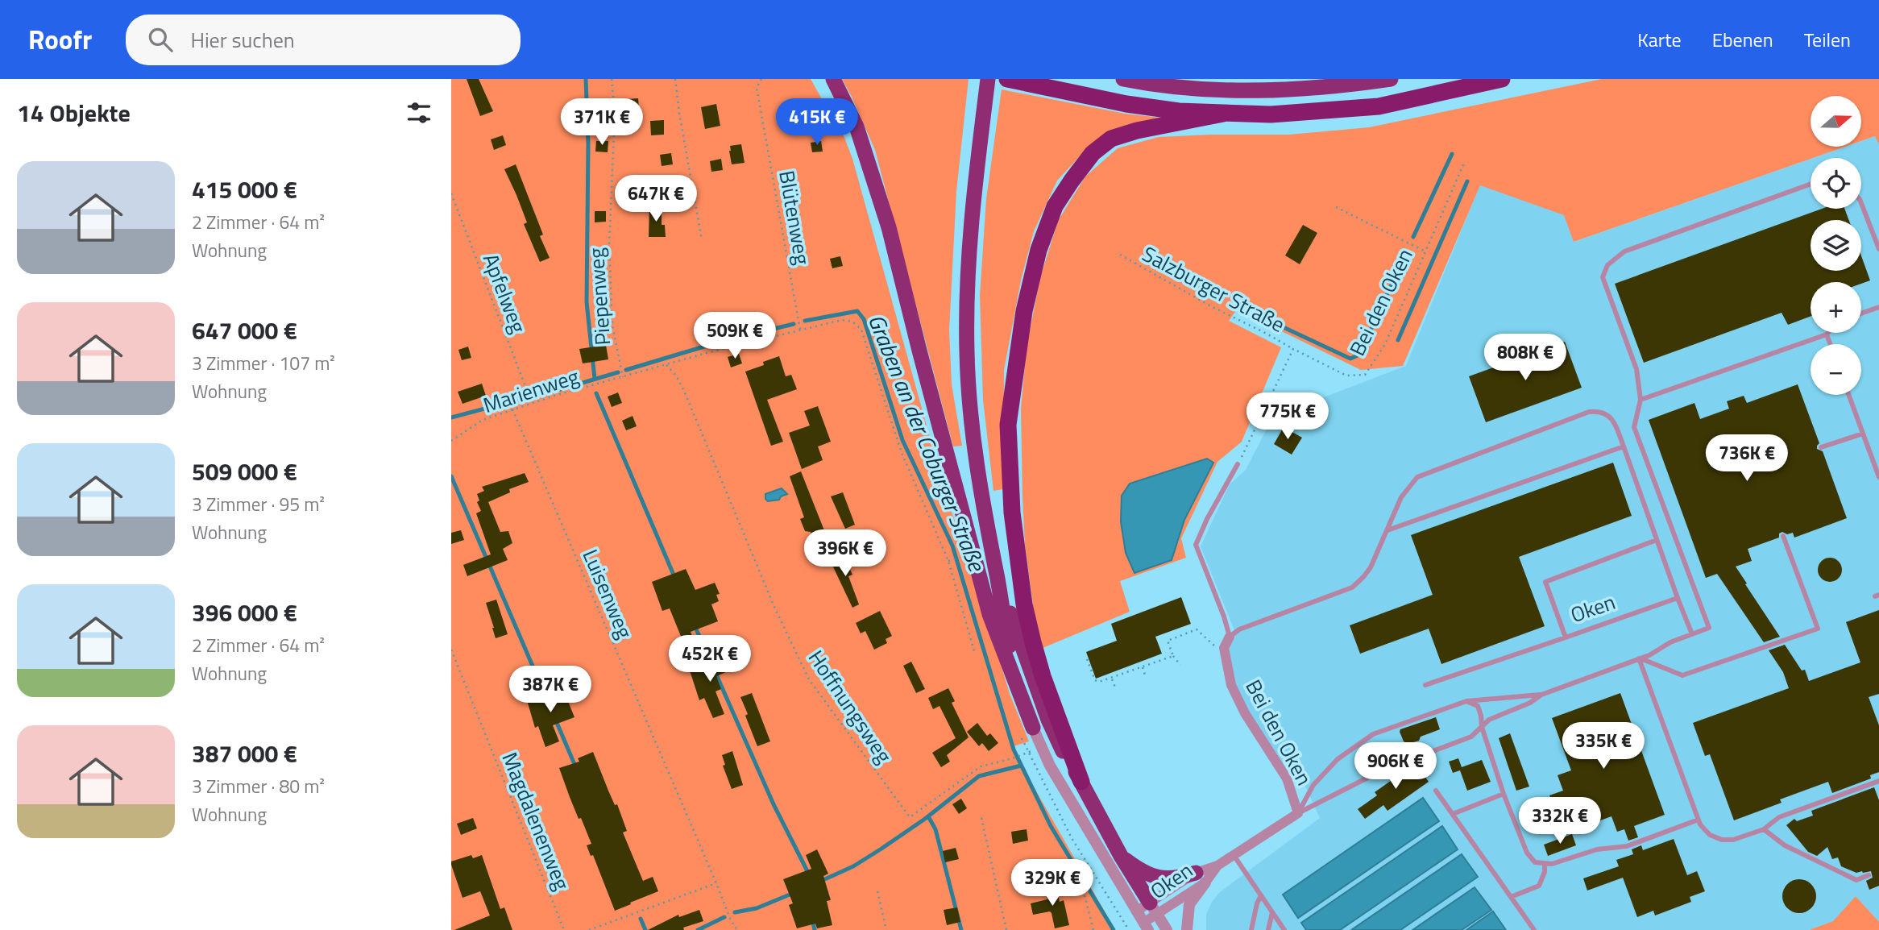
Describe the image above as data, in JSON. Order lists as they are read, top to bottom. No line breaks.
{"streets":{"street":["Bei den Oken","Oken"],"path":["Blütenweg","Salzburger Straße","Apfelweg","Piepenweg","Marienweg","Luisenweg","Hoffnungsweg","Magdalenenweg"]},"crossings":[["Blütenweg","Marienweg"],["Salzburger Straße","Bei den Oken"],["Apfelweg","Marienweg"],["Piepenweg","Marienweg"],["Bei den Oken","Oken"],["Marienweg","Luisenweg"],["Marienweg","Hoffnungsweg"]],"water":["Graben an der Coburger Straße"],"north":"right","page":{"header":"Roofr","search":"Hier suchen","nav":["Karte","Ebenen","Teilen"],"heading":"14 Objekte","map_buttons":["+","−"],"price":["371K €","415K €","647K €","509K €","808K €","775K €","736K €","396K €","452K €","387K €","335K €","906K €","332K €","329K €"],"list":[{"name":"415 000 €","note":"2 Zimmer · 64 m² · Wohnung"},{"name":"647 000 €","note":"3 Zimmer · 107 m² · Wohnung"},{"name":"509 000 €","note":"3 Zimmer · 95 m² · Wohnung"},{"name":"396 000 €","note":"2 Zimmer · 64 m² · Wohnung"},{"name":"387 000 €","note":"3 Zimmer · 80 m² · Wohnung"}]}}
